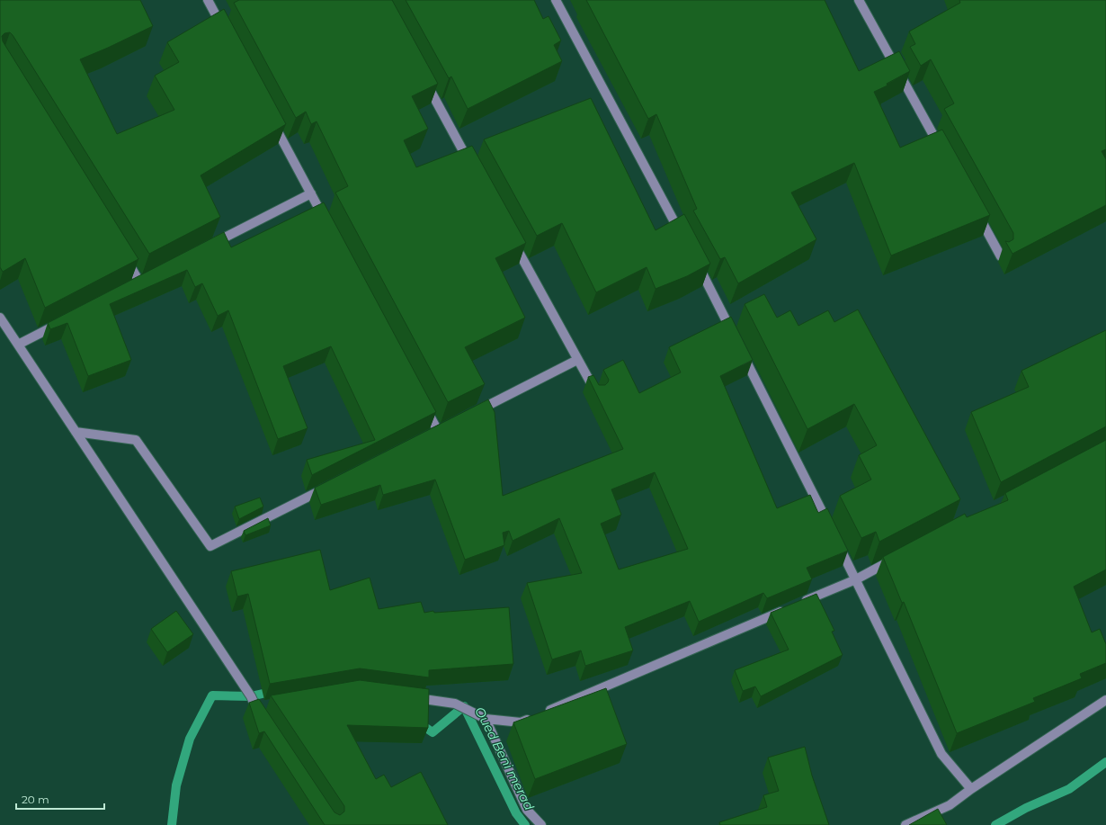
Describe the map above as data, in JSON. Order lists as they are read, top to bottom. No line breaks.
{"water":["Oued Beni merad"],"scale_bar":"20 m"}
